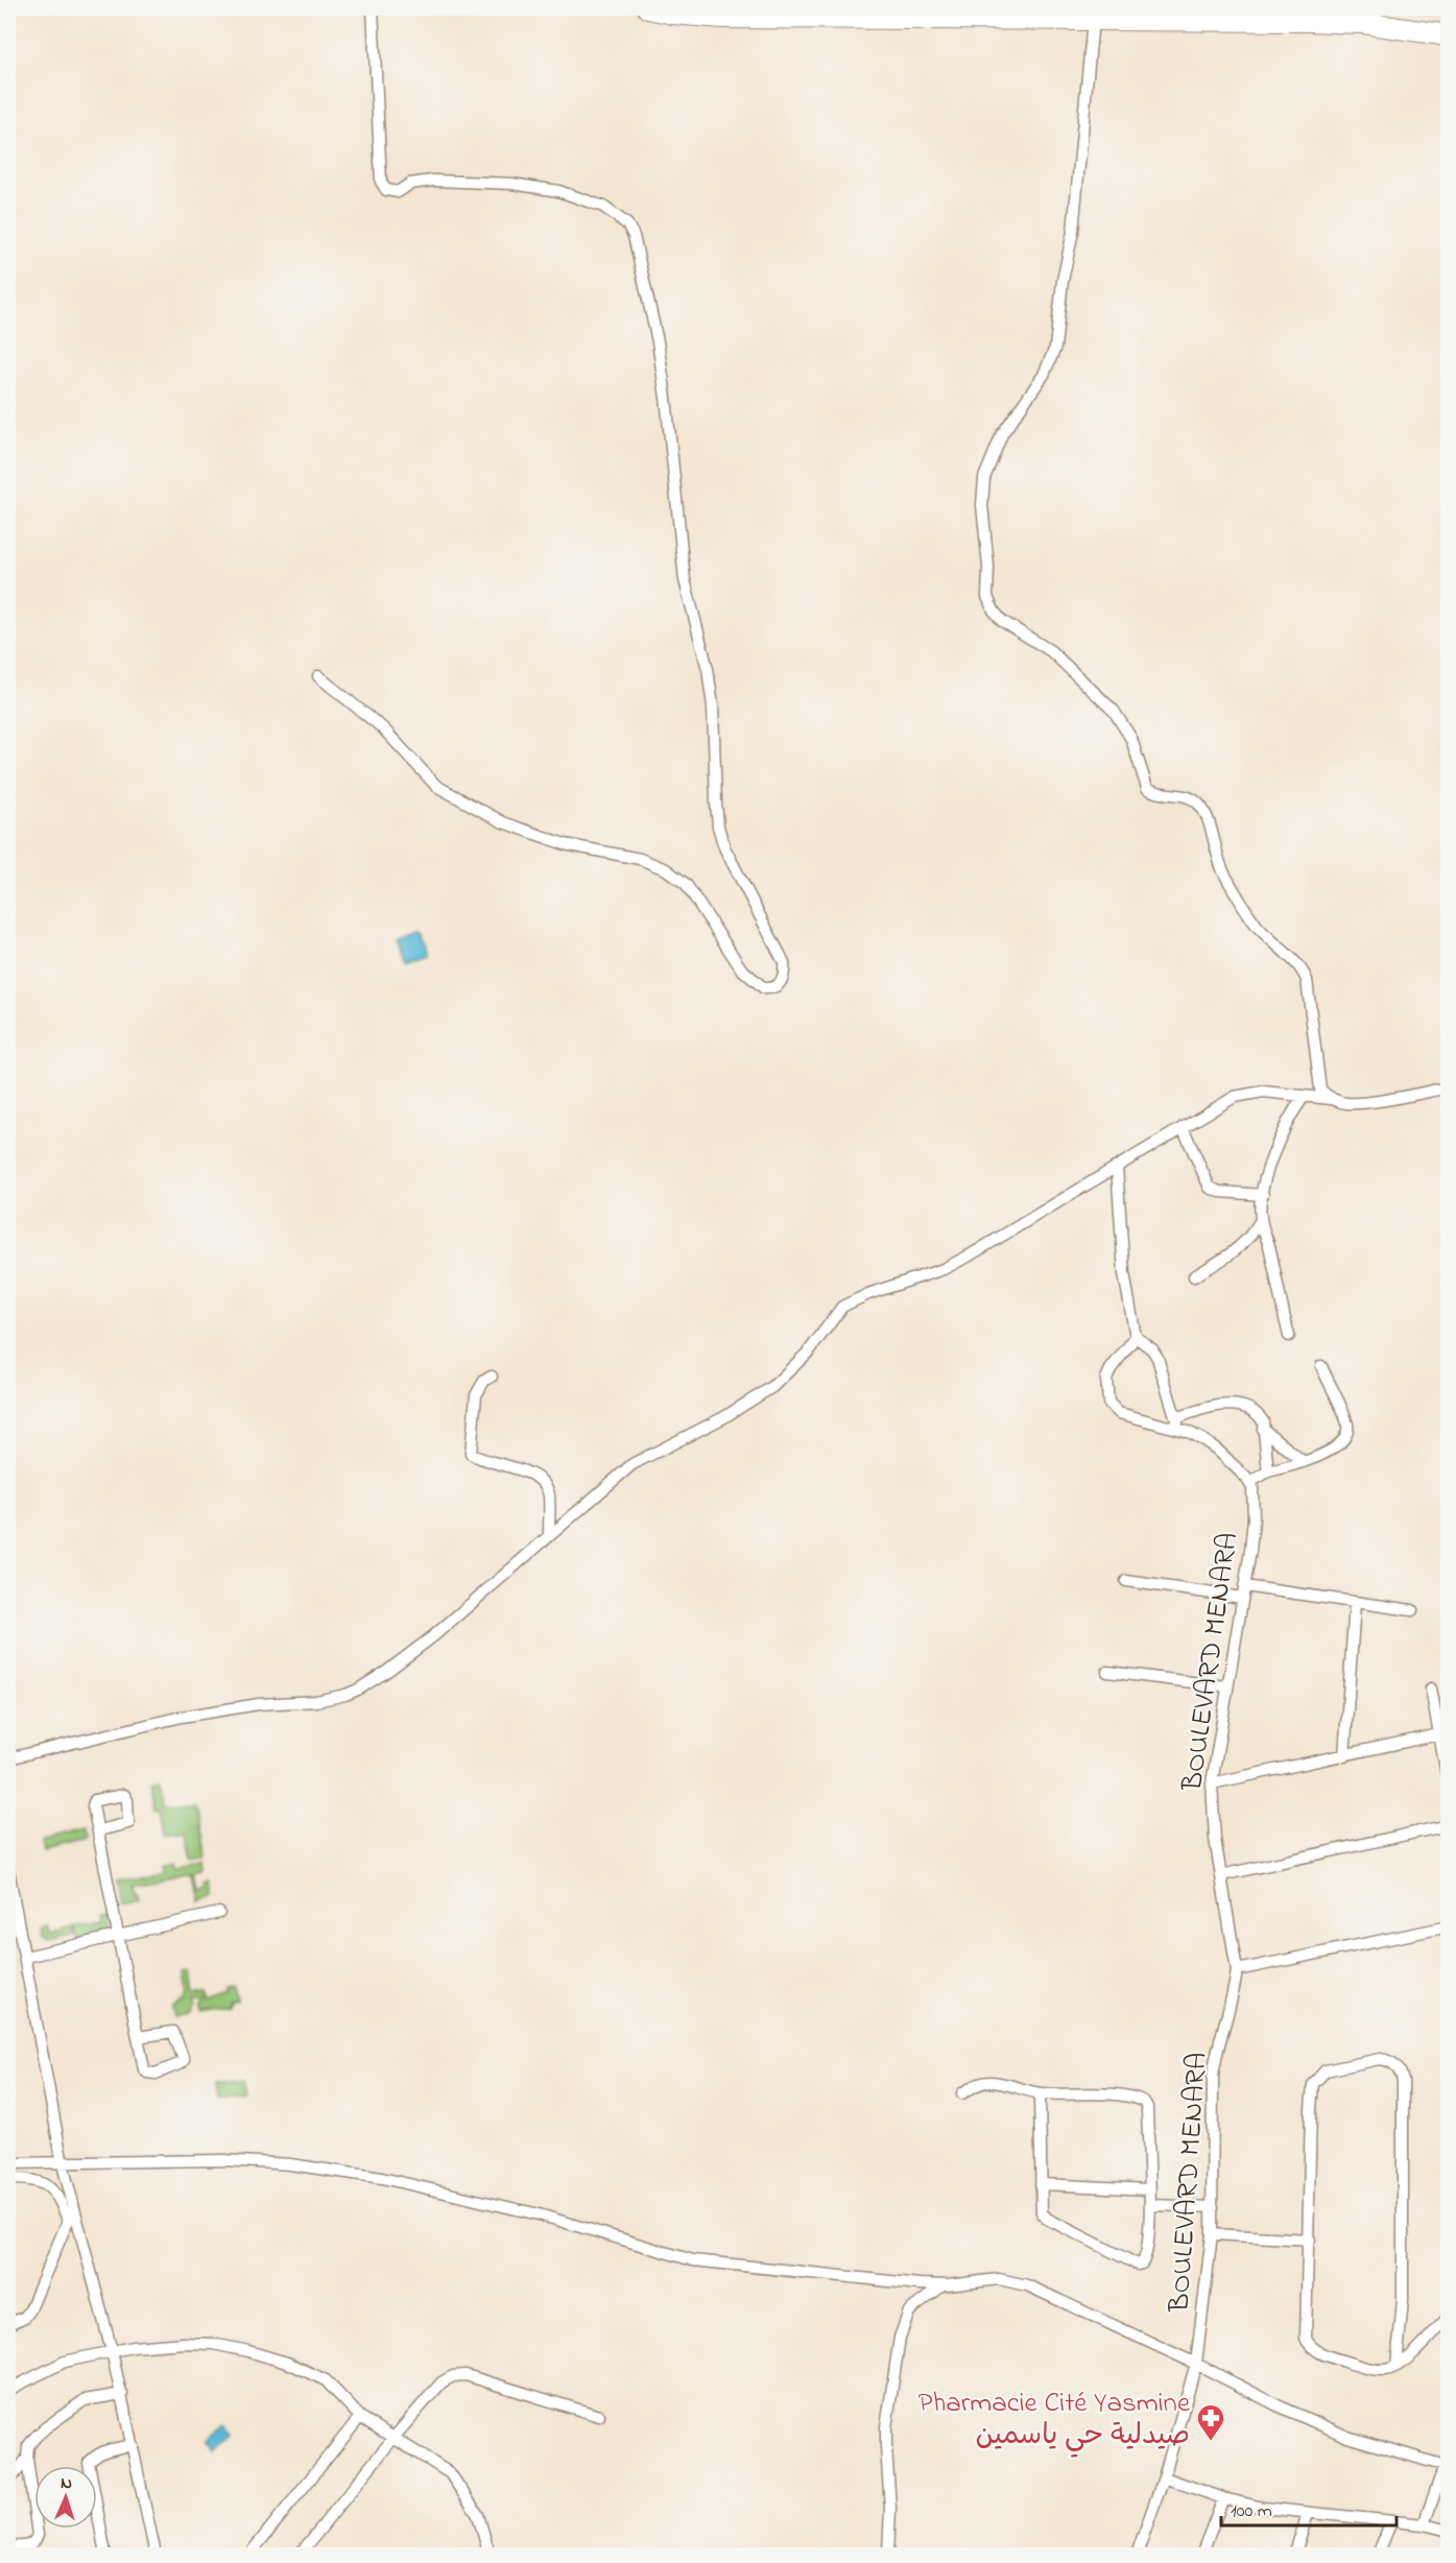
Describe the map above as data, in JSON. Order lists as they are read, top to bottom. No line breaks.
{"streets":{"street":["BOULEVARD MENARA"]},"places":{"pharmacy":["Pharmacie Cité Yasmine صيدلية حي ياسمين"]},"scale_bar":"100 m","north":"top"}
